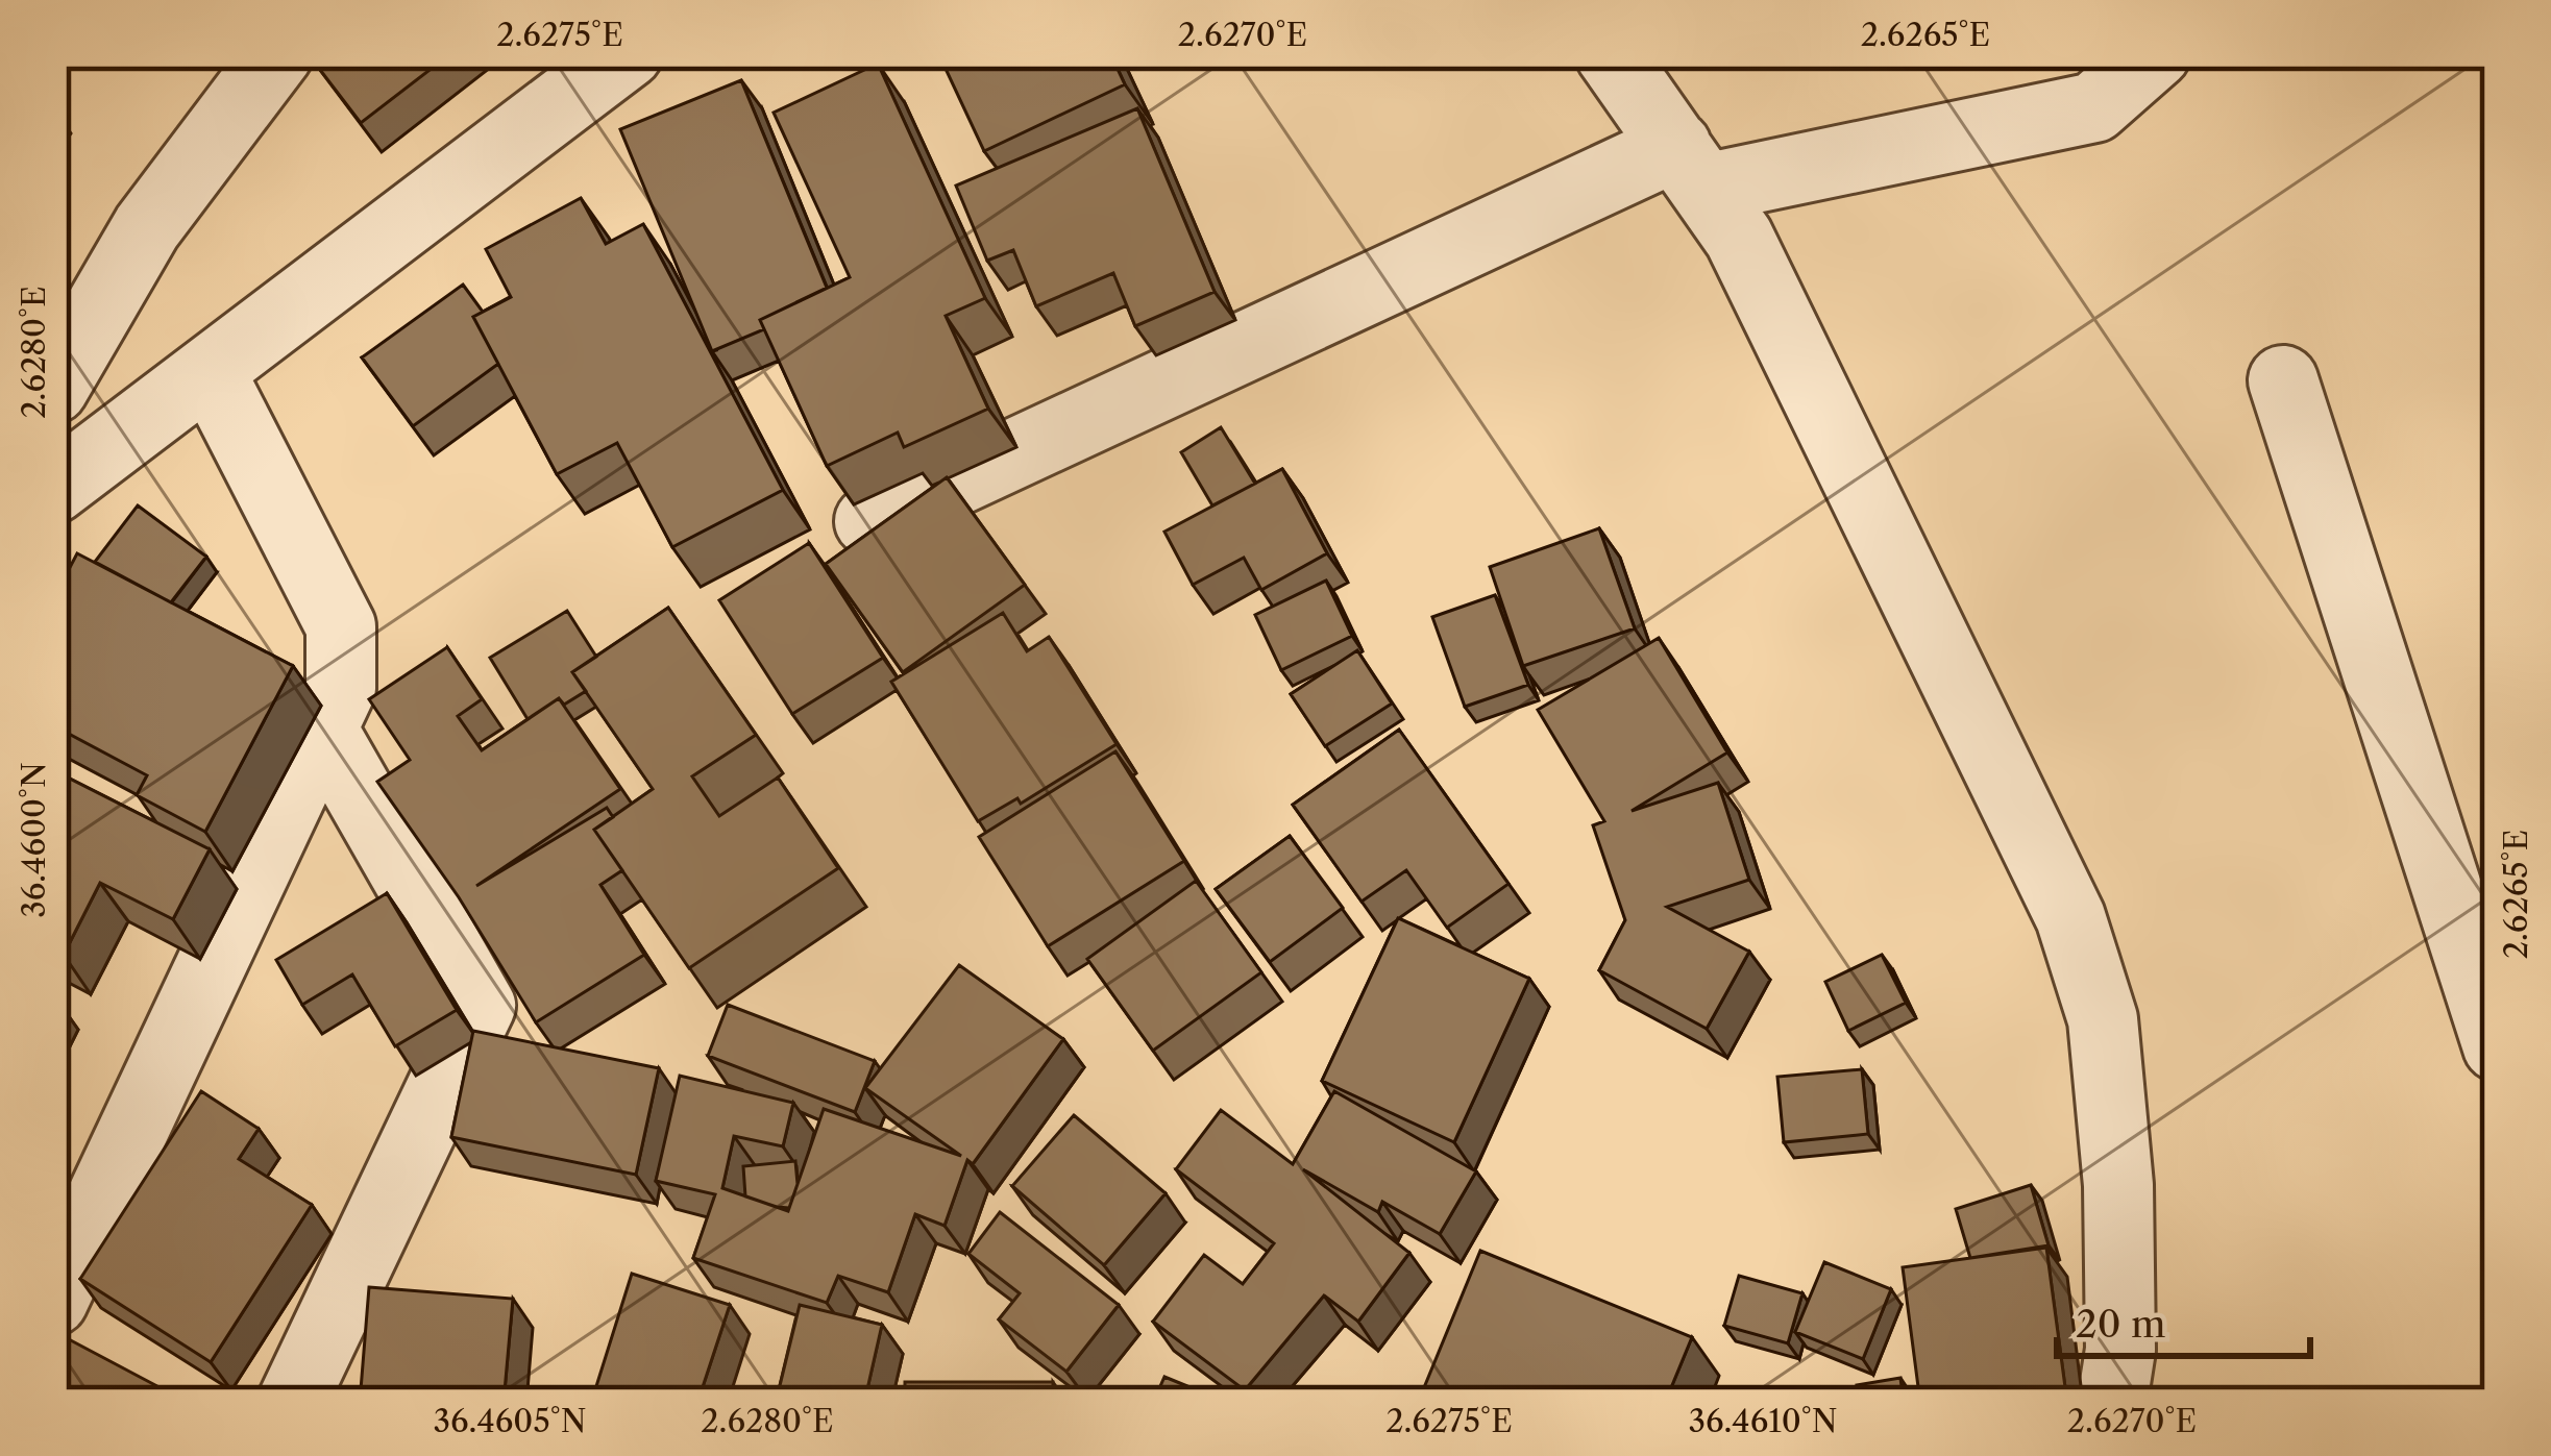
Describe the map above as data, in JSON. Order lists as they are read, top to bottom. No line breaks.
{"scale_bar":"20 m","coordinates":["2.6275°E","2.6270°E","2.6265°E","2.6280°E","36.4600°N","36.4605°N","36.4610°N"]}
